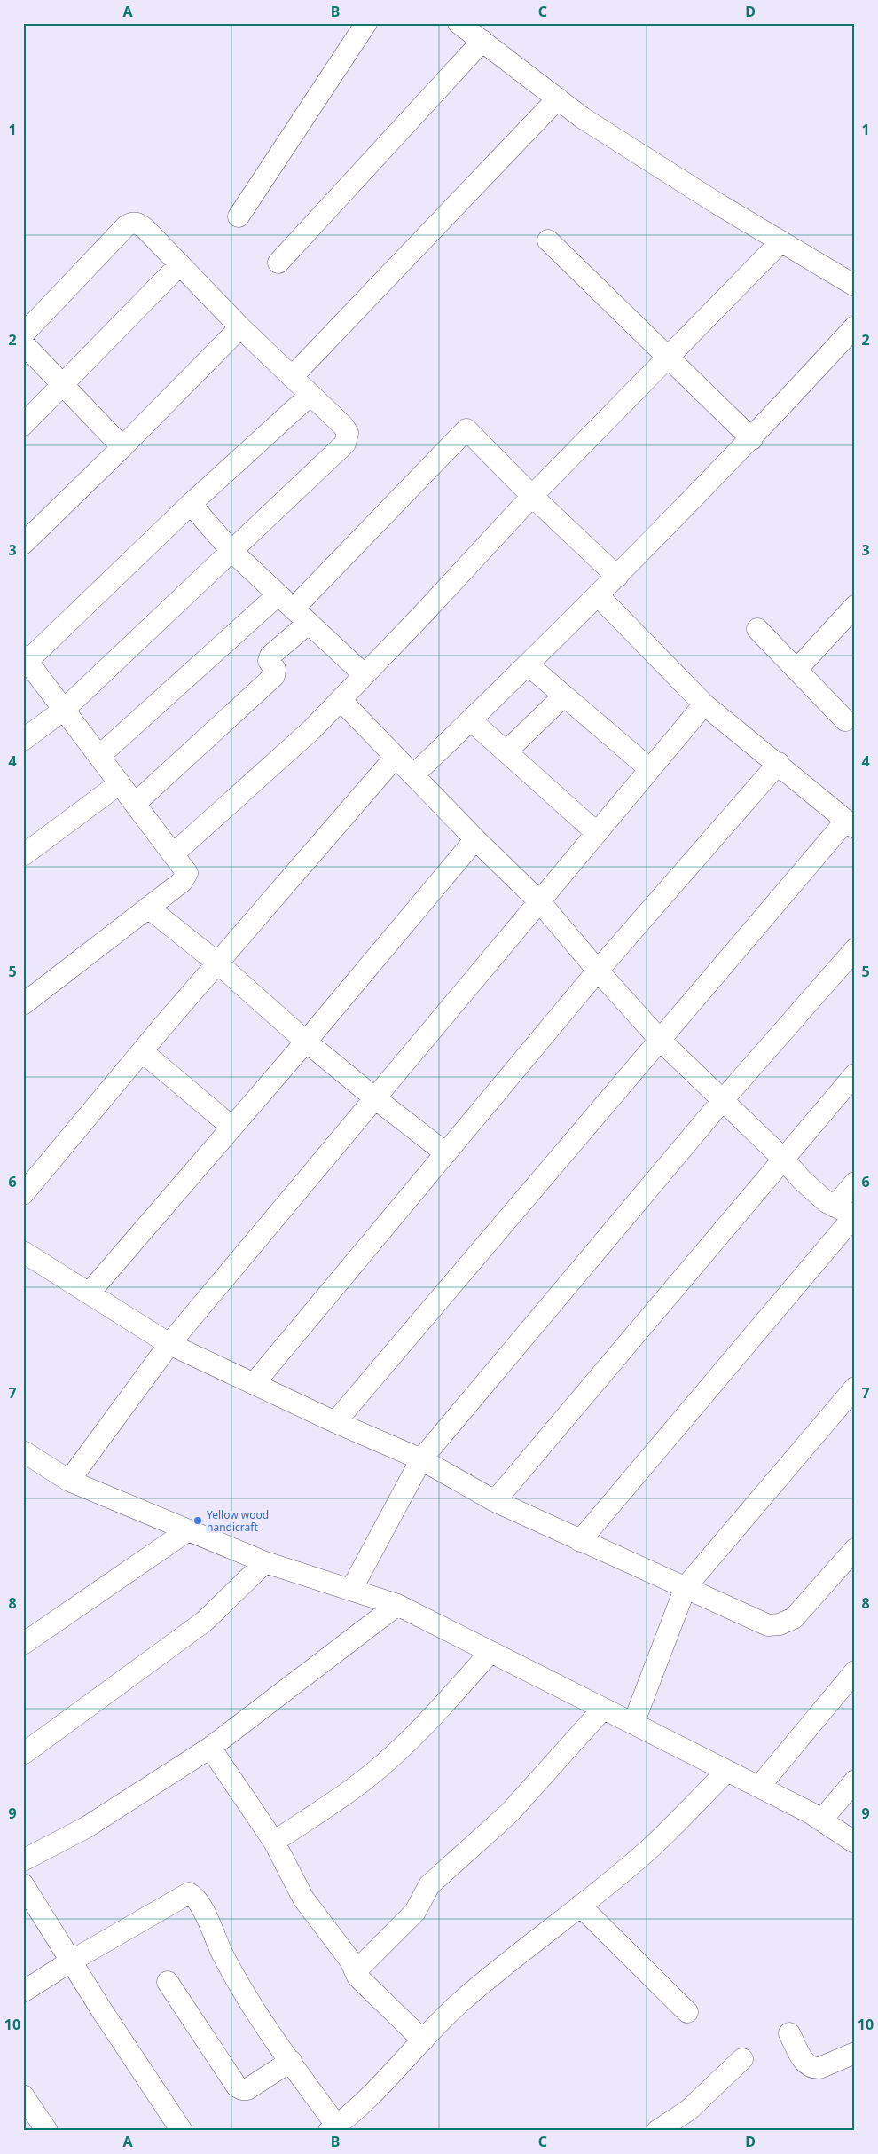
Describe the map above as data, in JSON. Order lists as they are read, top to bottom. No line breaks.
{"places":["Yellow wood handicraft"],"grid":{"columns":["A","B","C","D"],"rows":["1","2","3","4","5","6","7","8","9","10"]}}
